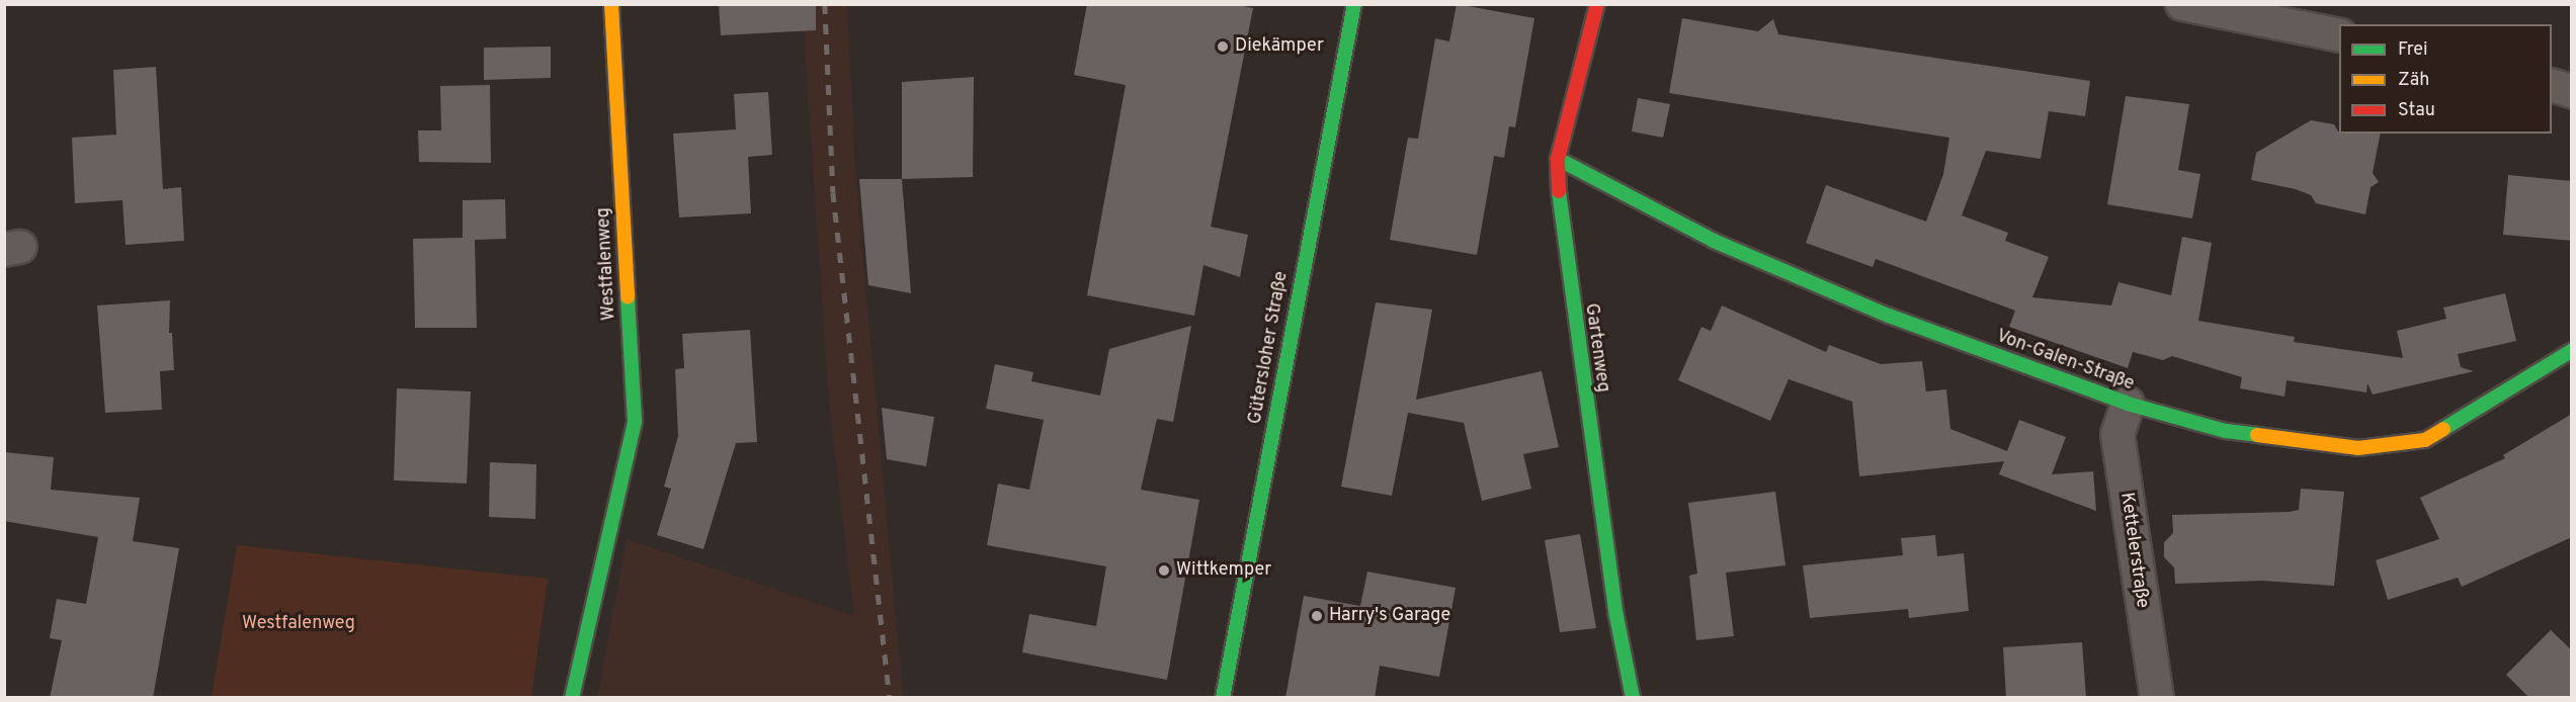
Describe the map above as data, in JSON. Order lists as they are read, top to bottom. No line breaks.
{"streets":{"street":["Westfalenweg","Gütersloher Straße","Gartenweg","Von-Galen-Straße","Kettelerstraße"]},"crossings":[["Gartenweg","Von-Galen-Straße"],["Von-Galen-Straße","Kettelerstraße"]],"parks":["Westfalenweg"],"places":["Diekämper","Wittkemper","Harry's Garage"],"legend":["Frei","Zäh","Stau"]}
